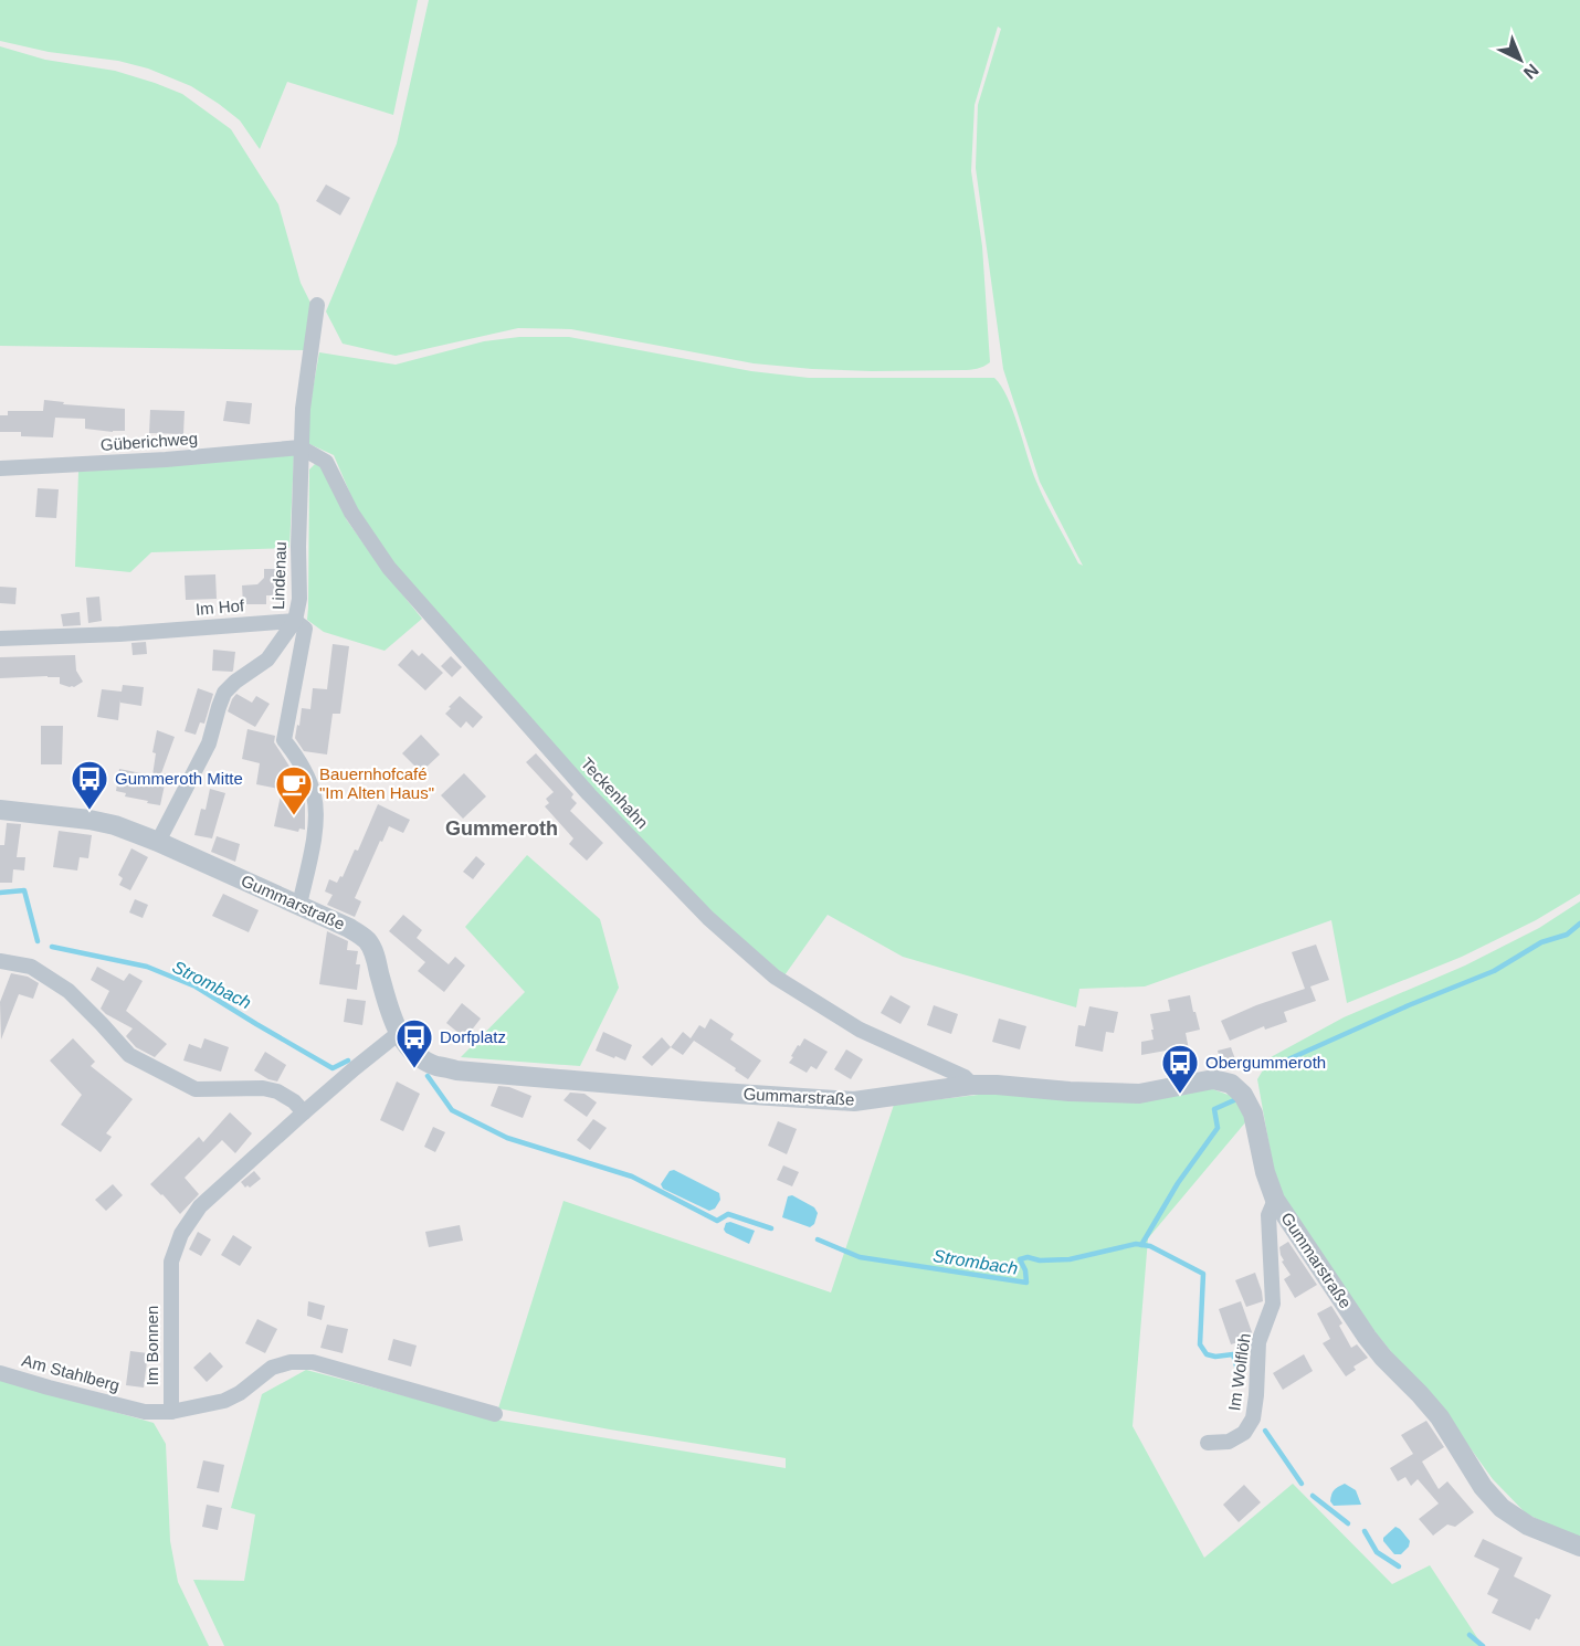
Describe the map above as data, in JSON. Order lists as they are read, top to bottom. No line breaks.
{"streets":{"street":["Güberichweg","Lindenau","Im Hof","Teckenhahn","Gummarstraße","Im Bonnen","Im Wolflöh","Am Stahlberg"]},"crossings":[["Güberichweg","Lindenau"],["Güberichweg","Teckenhahn"],["Lindenau","Im Hof"],["Lindenau","Teckenhahn"],["Lindenau","Gummarstraße"],["Teckenhahn","Gummarstraße"],["Gummarstraße","Im Bonnen"],["Gummarstraße","Im Wolflöh"],["Im Bonnen","Am Stahlberg"]],"districts":["Gummeroth"],"water":["Strombach"],"places":{"bus stop":["Gummeroth Mitte","Dorfplatz","Obergummeroth"],"cafe":["Bauernhofcafé \"Im Alten Haus\""]},"north":"bottom right"}
